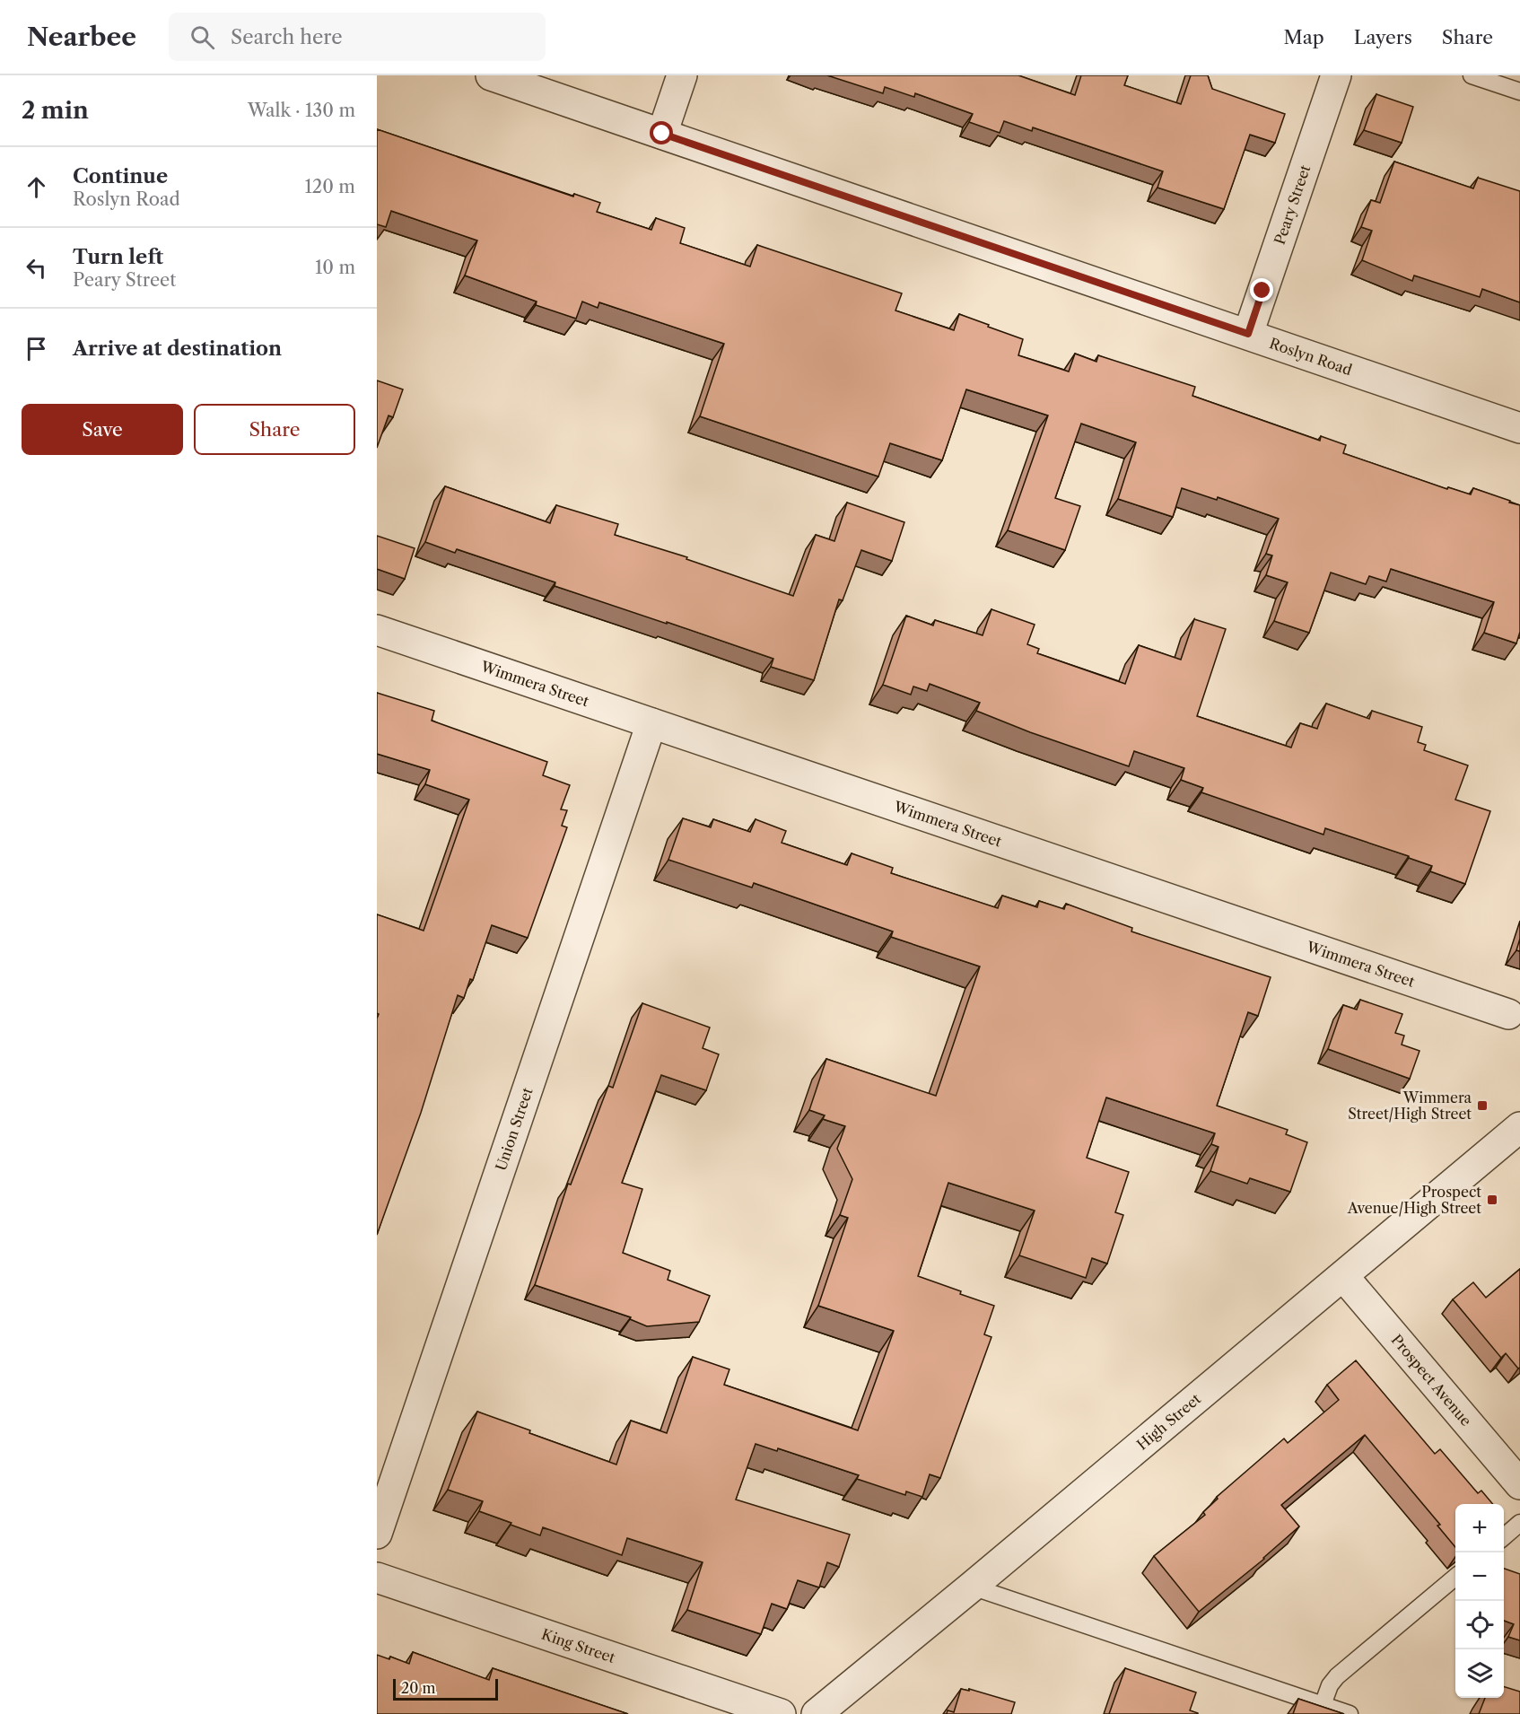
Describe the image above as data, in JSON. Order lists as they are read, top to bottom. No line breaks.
{"streets":{"street":["Peary Street","Roslyn Road","Wimmera Street","Union Street","Prospect Avenue","High Street","King Street"]},"crossings":[["Peary Street","Roslyn Road"],["Wimmera Street","Union Street"],["Prospect Avenue","High Street"]],"places":{"transit":["Wimmera Street/High Street","Prospect Avenue/High Street"]},"scale_bar":"20 m","page":{"header":"Nearbee","search":"Search here","nav":["Map","Layers","Share"],"heading":["2 min","Walk · 130 m"],"list":[["Continue","Roslyn Road","120 m"],["Turn left","Peary Street","10 m"],"Arrive at destination"],"buttons":["Save","Share"],"map_buttons":["+","−"],"scale":"20 m"}}
